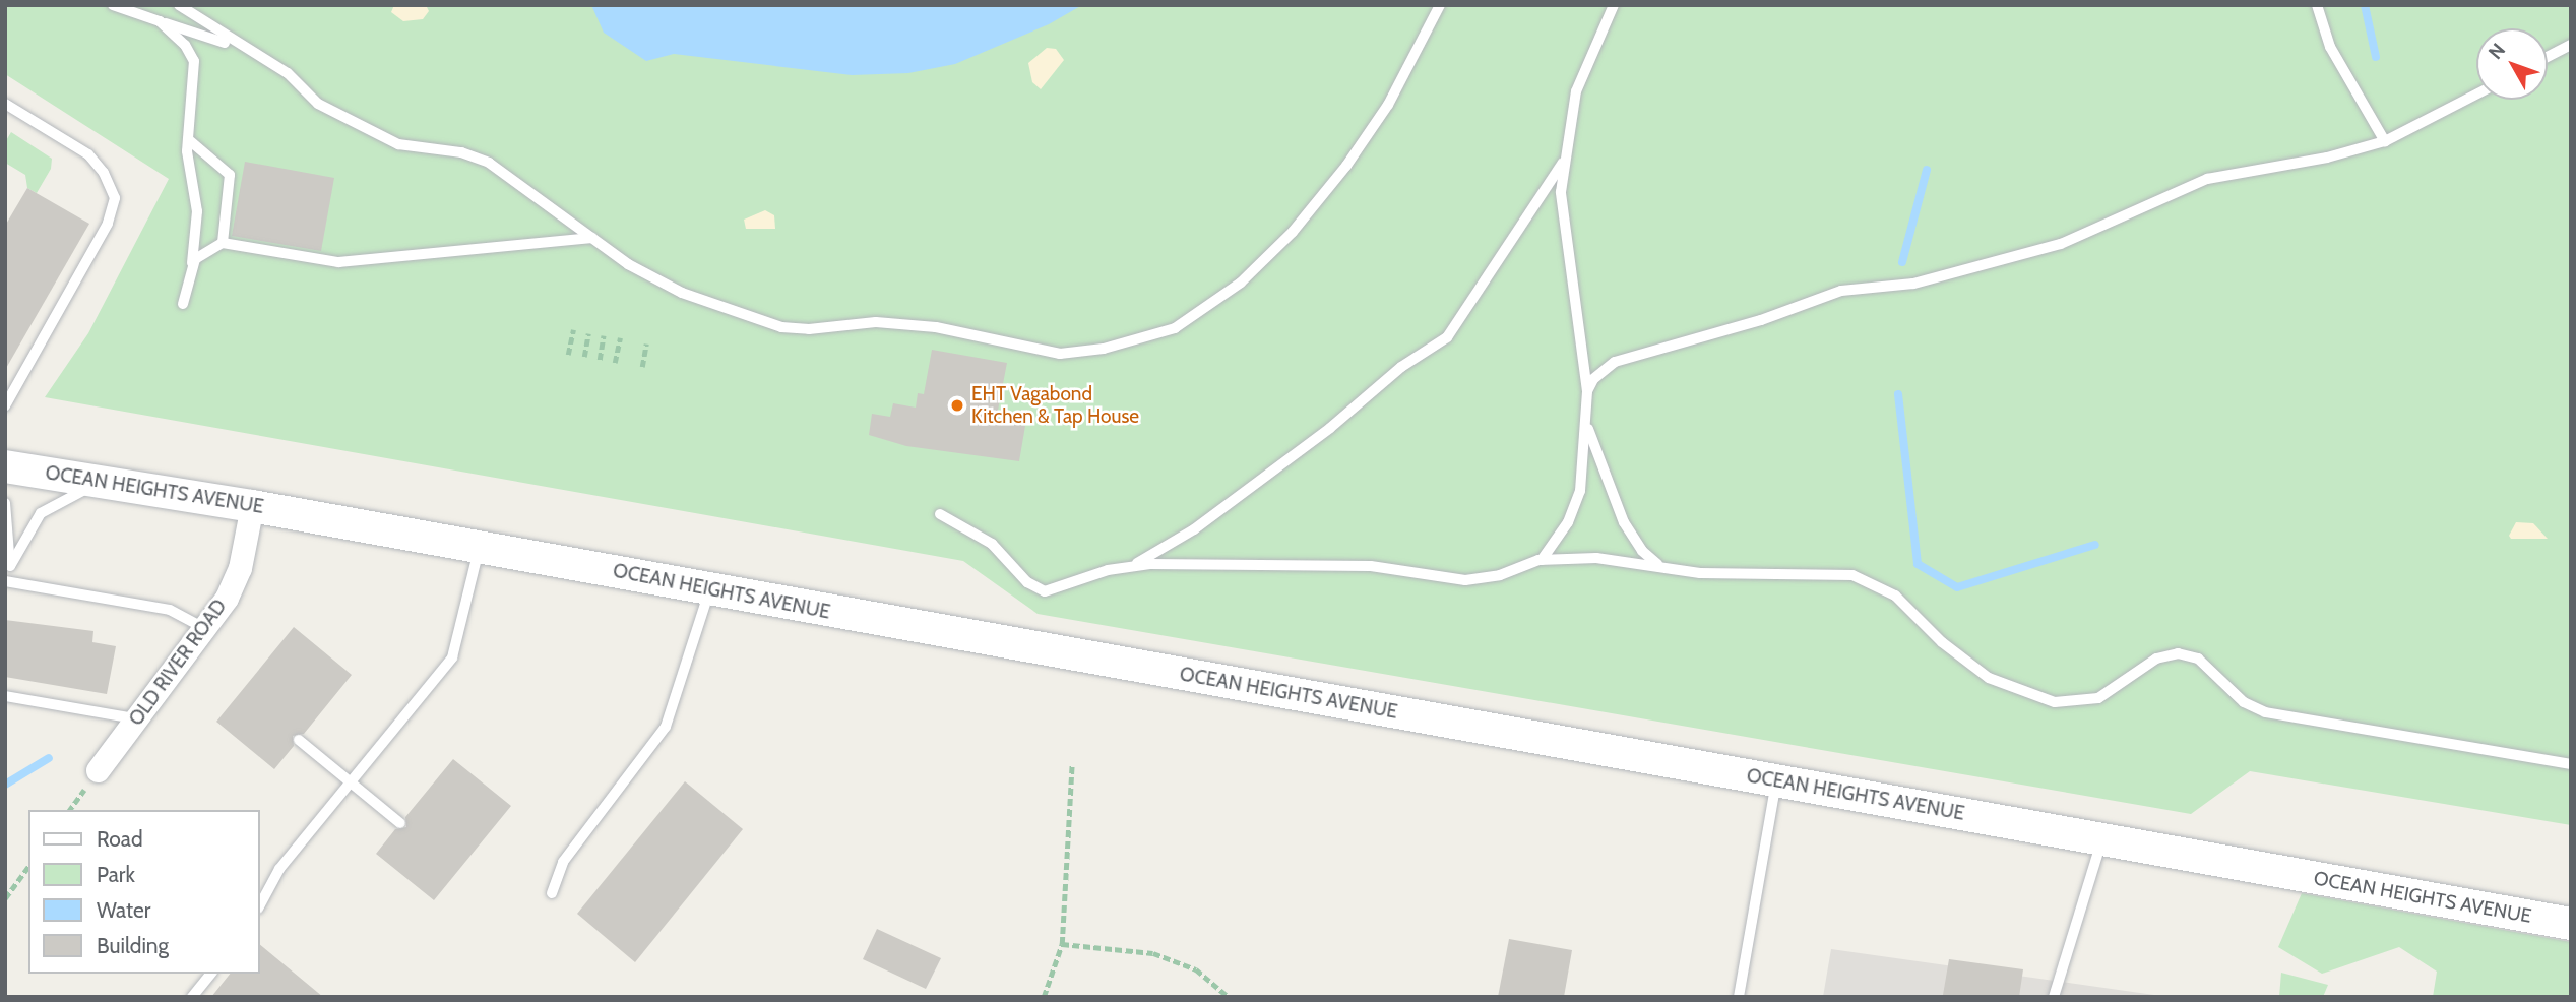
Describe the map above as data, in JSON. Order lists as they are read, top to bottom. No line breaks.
{"streets":{"main road":["OCEAN HEIGHTS AVENUE"],"street":["OLD RIVER ROAD"]},"crossings":[["OCEAN HEIGHTS AVENUE","OLD RIVER ROAD"]],"places":["EHT Vagabond Kitchen & Tap House"],"legend":["Road","Park","Water","Building"],"north":"top left"}
